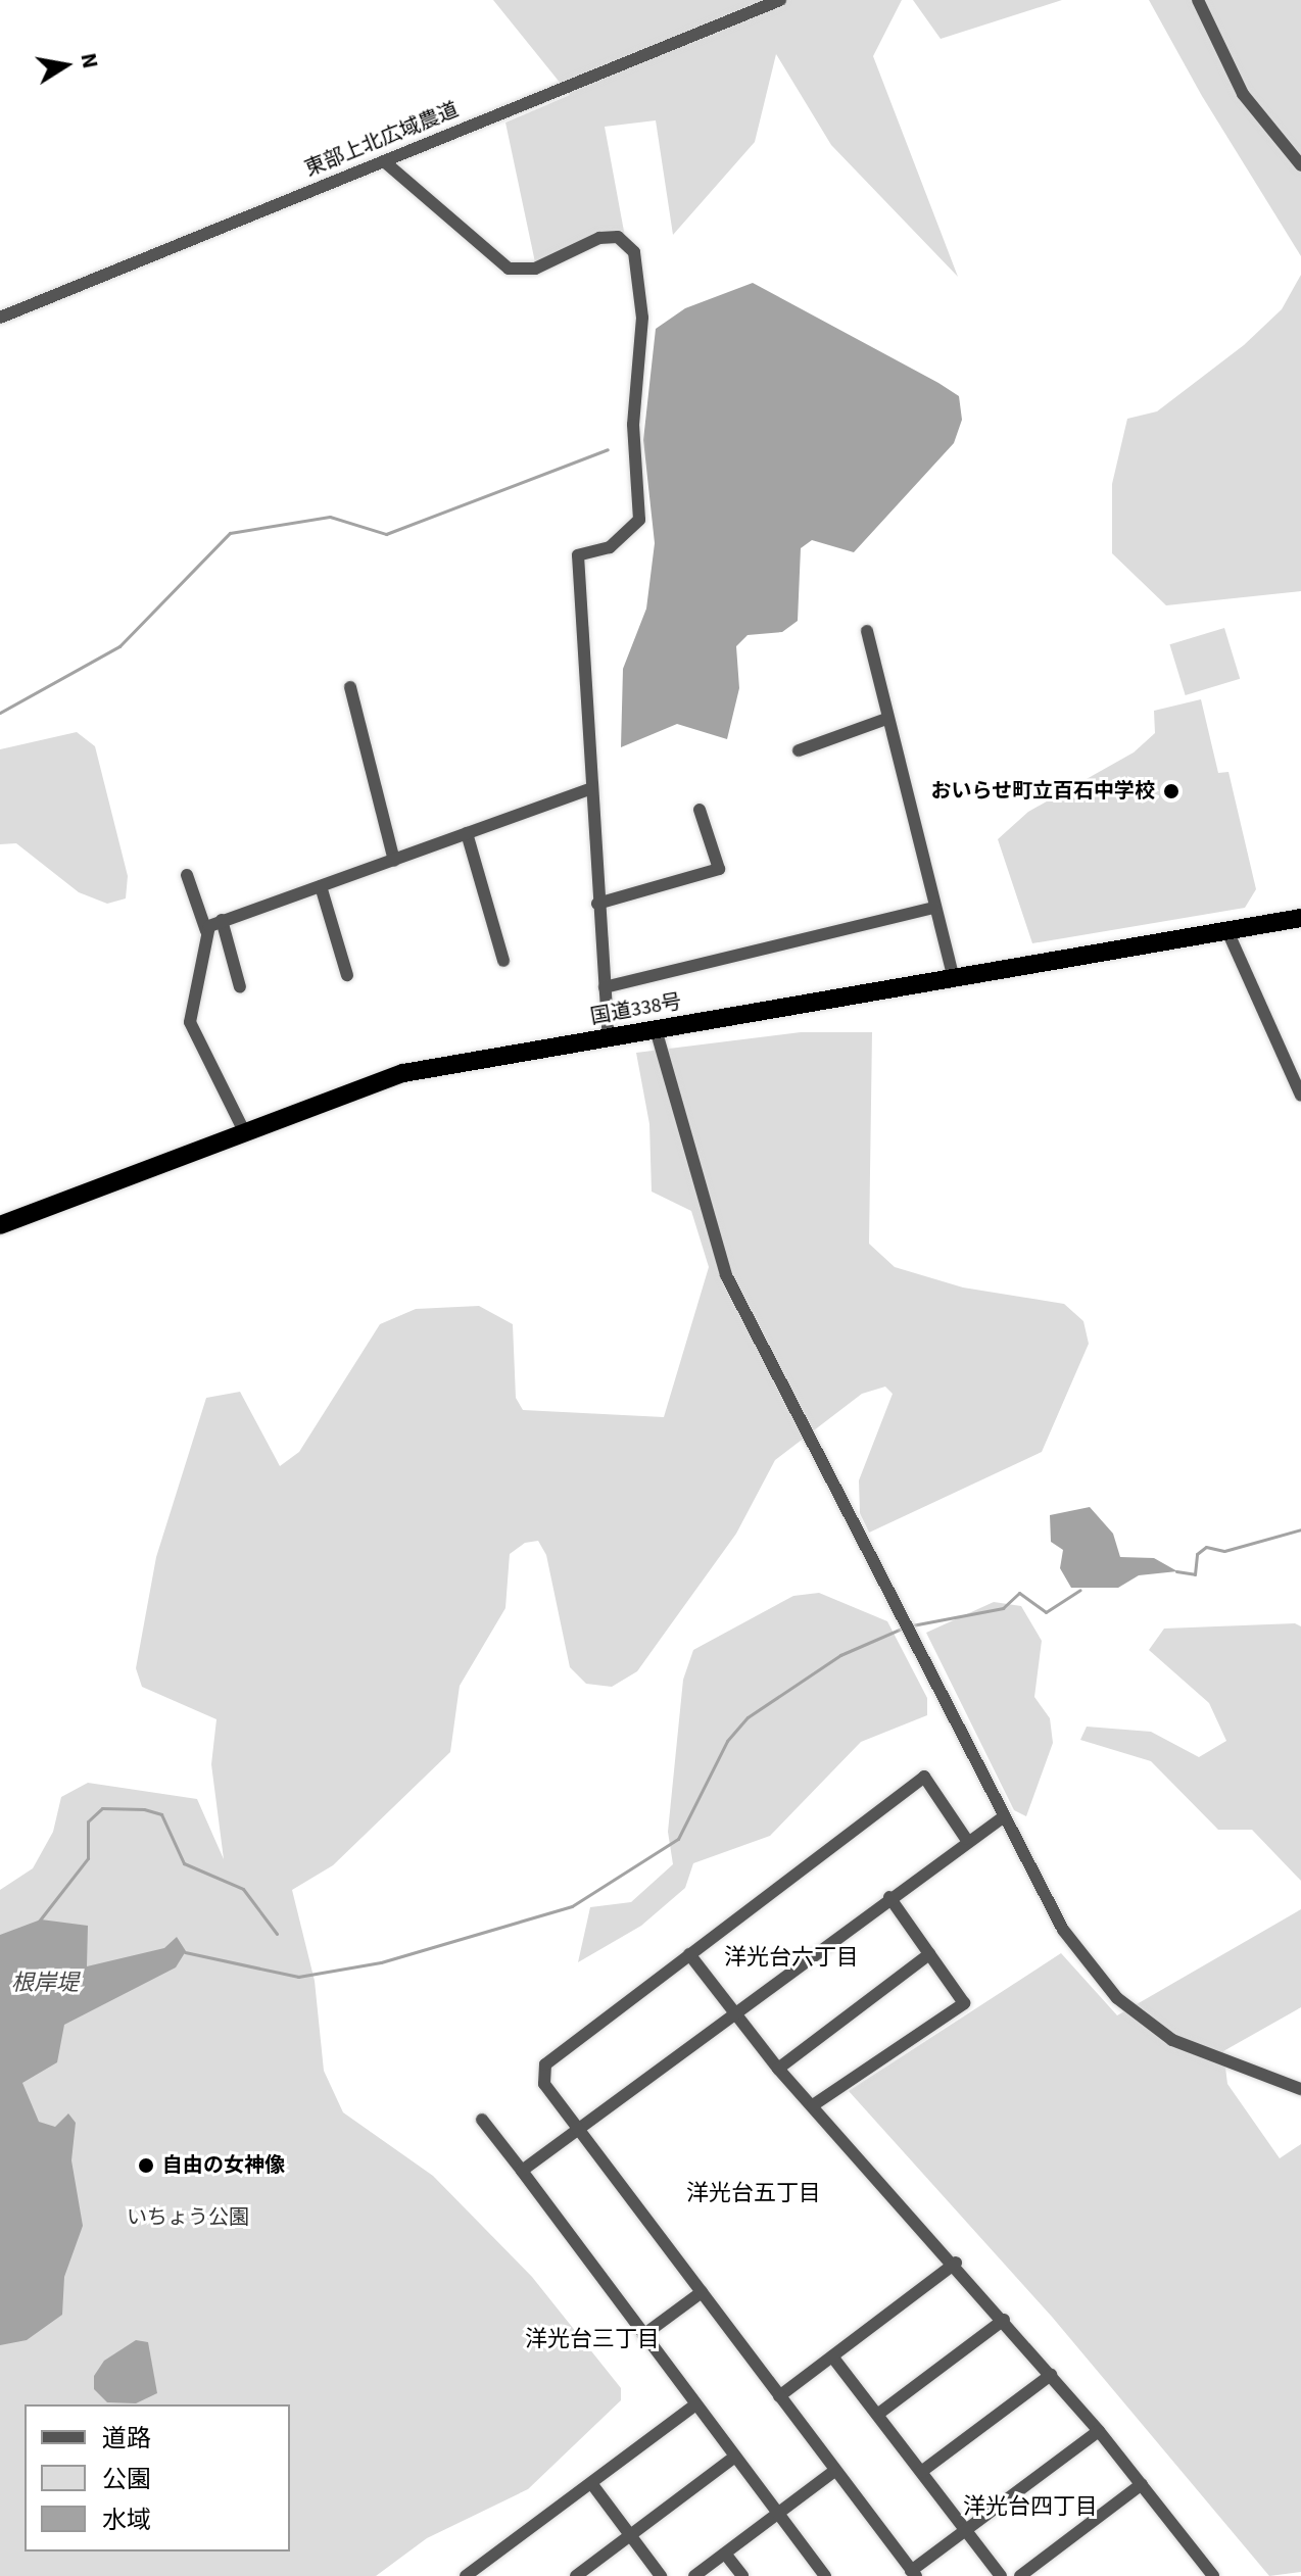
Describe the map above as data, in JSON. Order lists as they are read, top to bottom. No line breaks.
{"streets":{"highway":["国道338号"],"street":["東部上北広域農道"]},"districts":["洋光台六丁目","洋光台五丁目","洋光台三丁目","洋光台四丁目"],"water":["根岸堤"],"parks":["いちょう公園"],"places":["おいらせ町立百石中学校","自由の女神像"],"legend":["道路","公園","水域"],"north":"right"}
